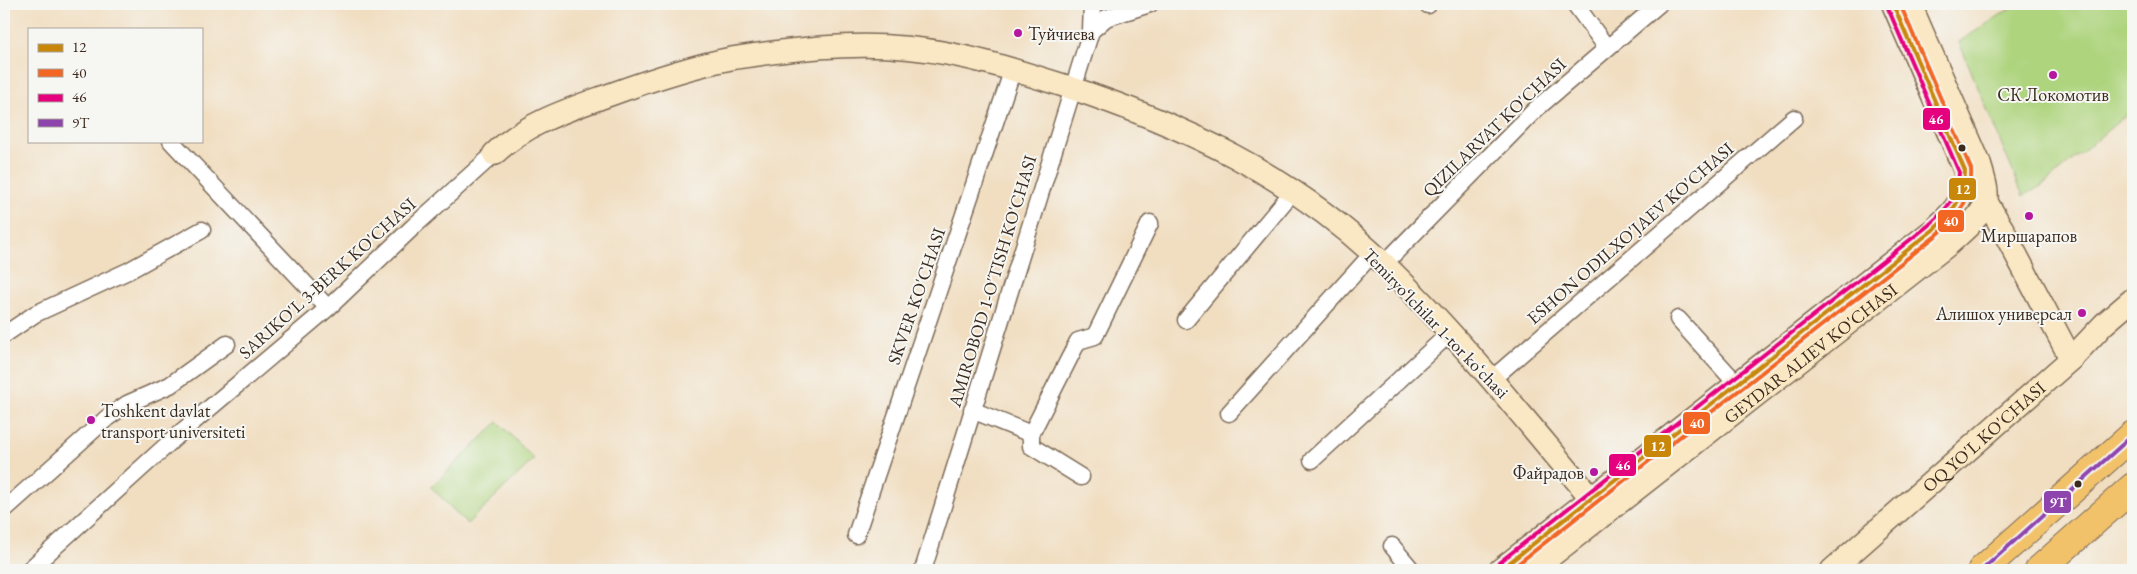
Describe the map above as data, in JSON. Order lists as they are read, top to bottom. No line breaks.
{"streets":{"street":["QIZILARVAT KO'CHASI","ESHON ODILXO'JAEV KO'CHASI","SARIKO'L 3-BERK KO'CHASI","AMIROBOD 1-O'TISH KO'CHASI","SKVER KO'CHASI","Temiryo‘lchilar 1-tor koʻchasi","GEYDAR ALIEV KO'CHASI","OQ YO'L KO'CHASI"]},"crossings":[["QIZILARVAT KO'CHASI","Temiryo‘lchilar 1-tor koʻchasi"],["ESHON ODILXO'JAEV KO'CHASI","Temiryo‘lchilar 1-tor koʻchasi"],["SARIKO'L 3-BERK KO'CHASI","Temiryo‘lchilar 1-tor koʻchasi"],["AMIROBOD 1-O'TISH KO'CHASI","Temiryo‘lchilar 1-tor koʻchasi"],["SKVER KO'CHASI","Temiryo‘lchilar 1-tor koʻchasi"],["Temiryo‘lchilar 1-tor koʻchasi","GEYDAR ALIEV KO'CHASI"],["GEYDAR ALIEV KO'CHASI","OQ YO'L KO'CHASI"]],"places":["Туйчиева","СК Локомотив","Миршарапов","Алишох универсал","Toshkent davlat transport universiteti","Файрадов"],"lines":["transit line 12","transit line 40","transit line 46","transit line 9Т"],"legend":["12","40","46","9Т"]}
